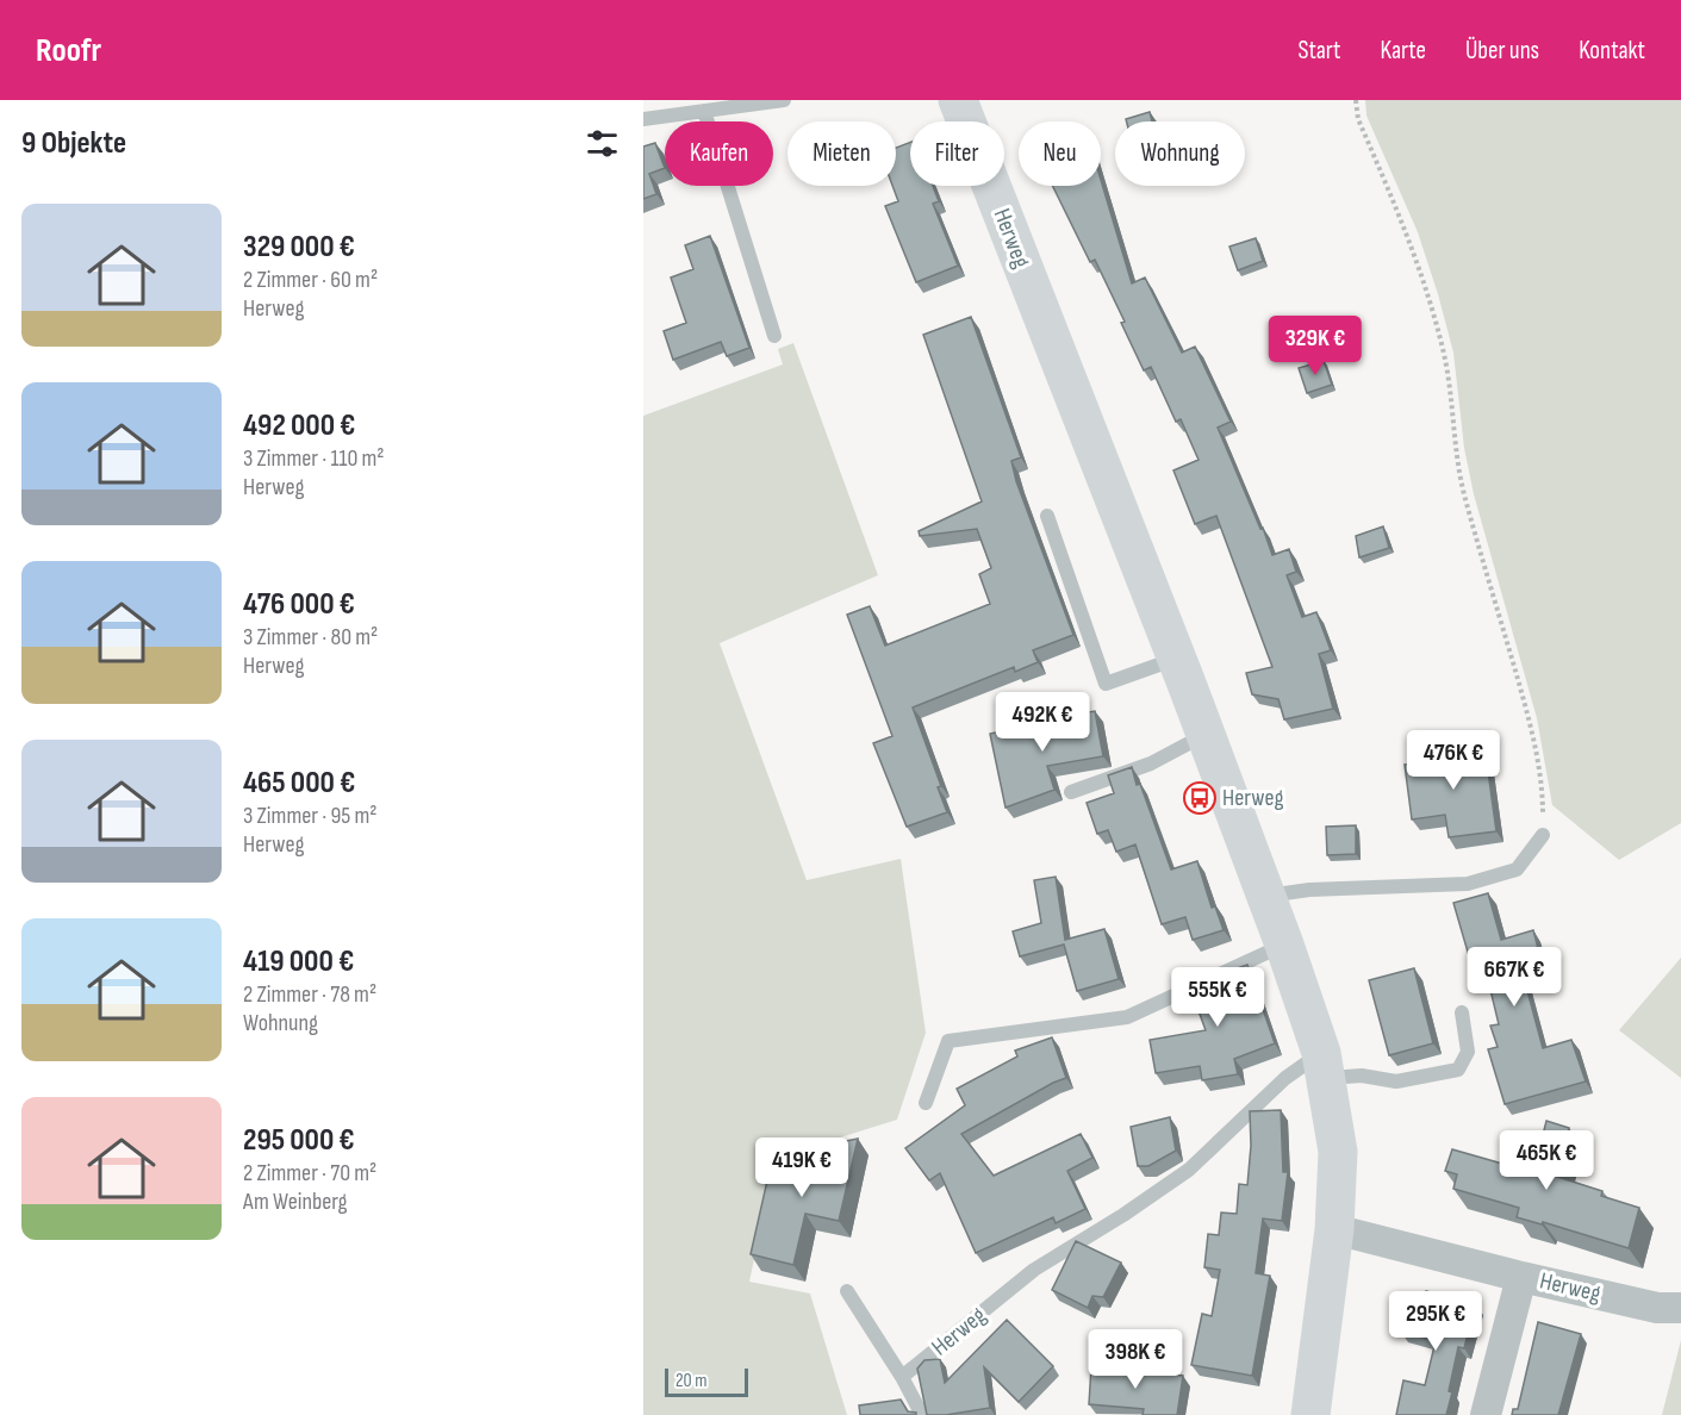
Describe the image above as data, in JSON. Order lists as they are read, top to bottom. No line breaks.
{"streets":{"street":["Herweg"]},"places":{"bus stop":["Herweg"]},"scale_bar":"20 m","page":{"header":"Roofr","nav":["Start","Karte","Über uns","Kontakt"],"heading":"9 Objekte","chip":["Kaufen","Mieten","Filter","Neu","Wohnung"],"list":[{"name":"329 000 €","note":"2 Zimmer · 60 m² · Herweg"},{"name":"492 000 €","note":"3 Zimmer · 110 m² · Herweg"},{"name":"476 000 €","note":"3 Zimmer · 80 m² · Herweg"},{"name":"465 000 €","note":"3 Zimmer · 95 m² · Herweg"},{"name":"419 000 €","note":"2 Zimmer · 78 m² · Wohnung"},{"name":"295 000 €","note":"2 Zimmer · 70 m² · Am Weinberg"}],"price":["329K €","492K €","476K €","667K €","555K €","465K €","419K €","295K €","398K €"],"scale":"20 m"}}
